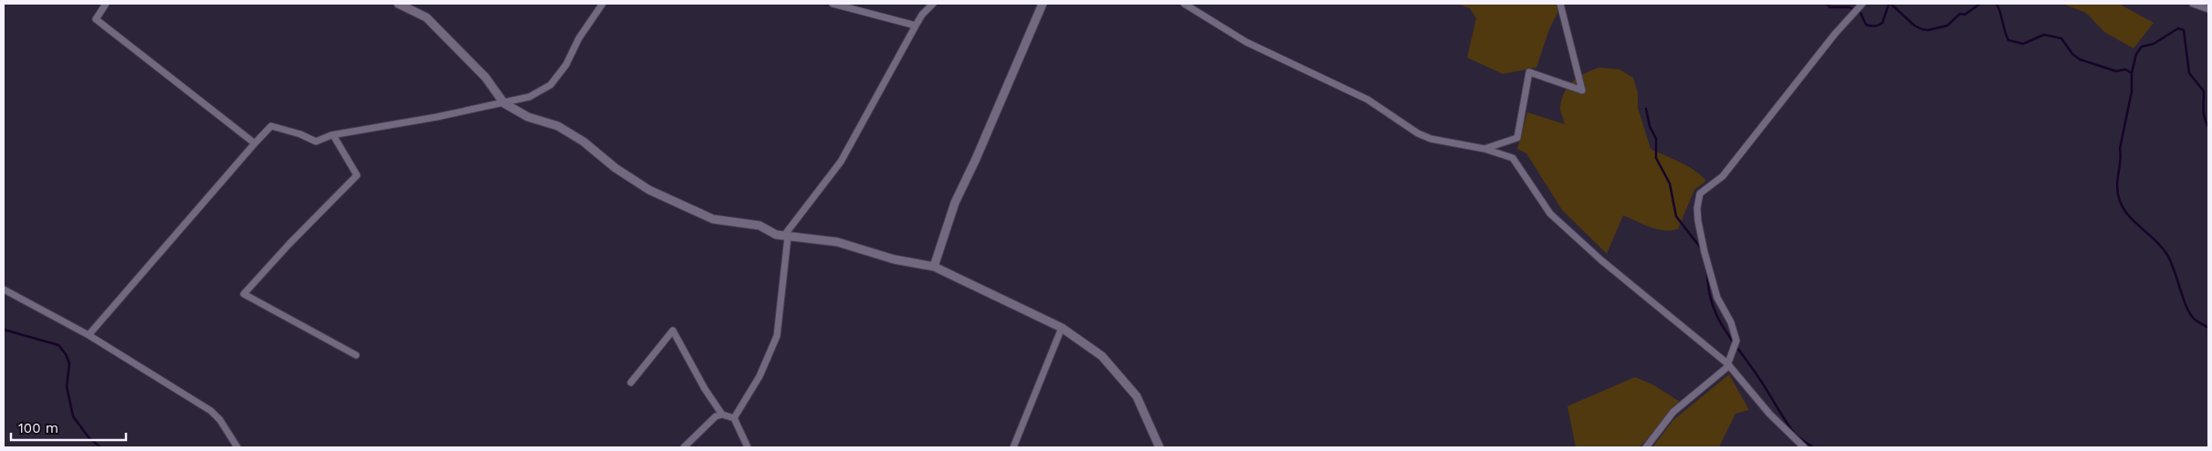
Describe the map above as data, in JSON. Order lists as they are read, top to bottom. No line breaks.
{"scale_bar":"100 m"}
